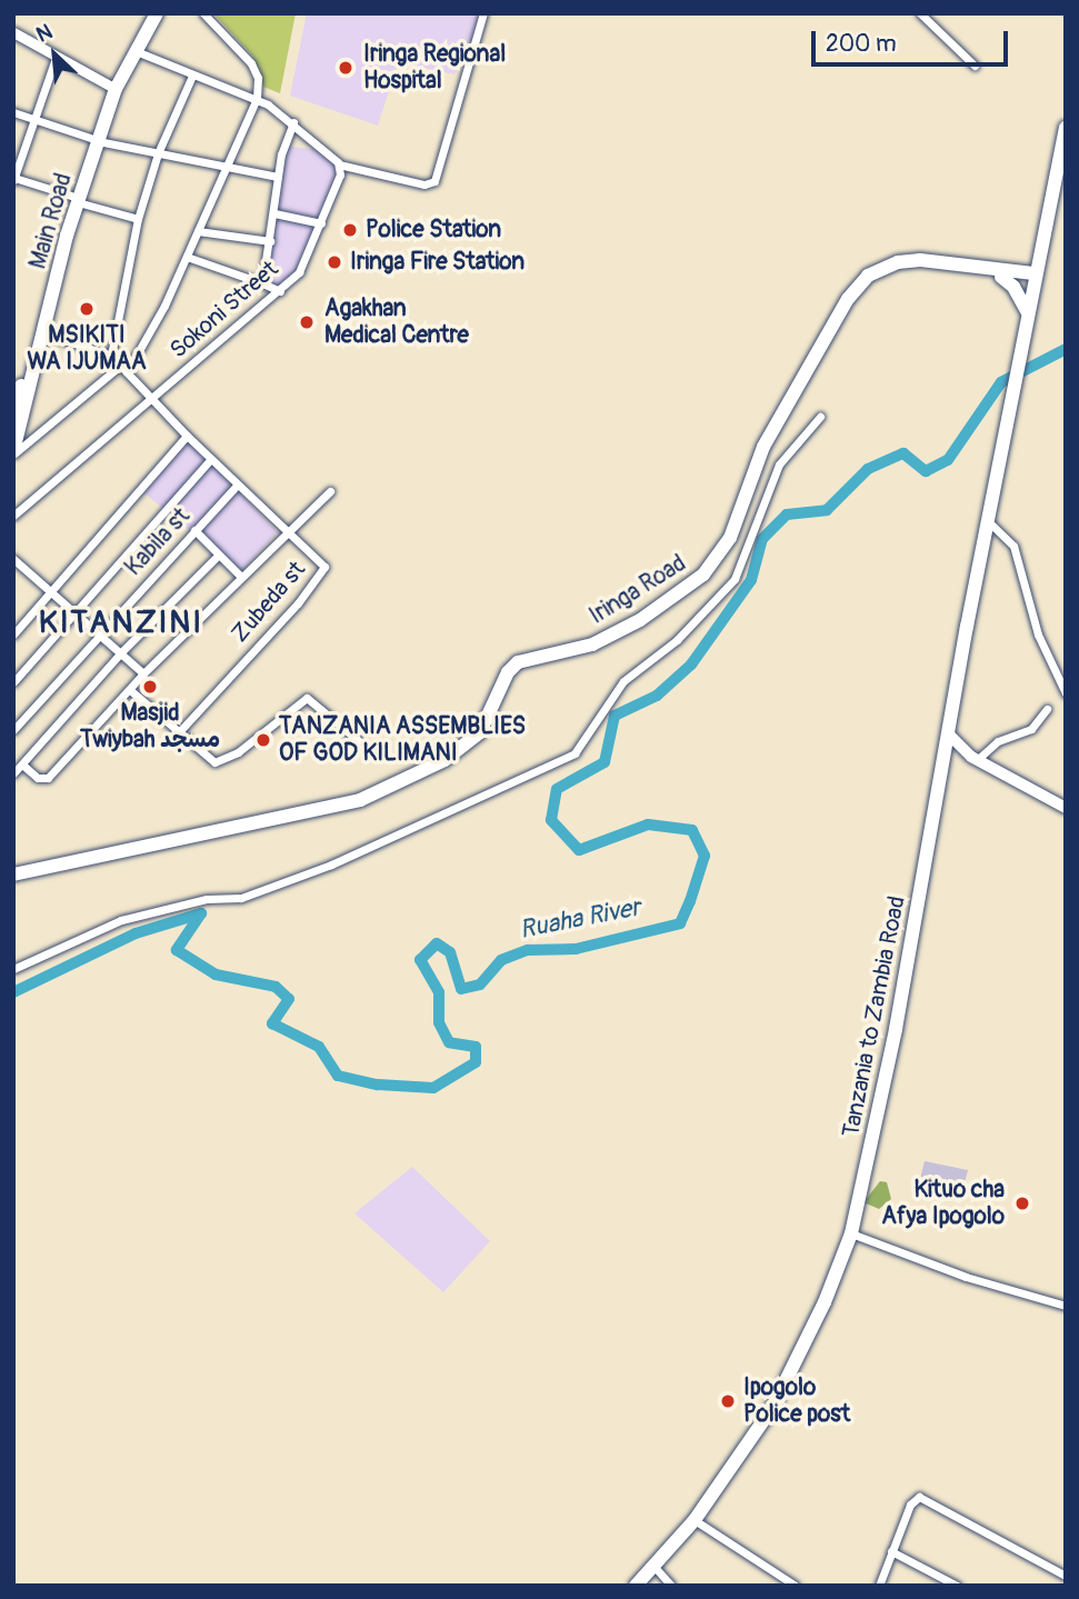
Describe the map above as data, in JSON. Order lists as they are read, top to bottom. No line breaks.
{"streets":{"highway":["Main Road","Iringa Road","Tanzania to Zambia Road"],"street":["Sokoni Street","Kabila st","Zubeda st"]},"crossings":[["Sokoni Street","Zubeda st"],["Kabila st","Zubeda st"]],"districts":["KITANZINI"],"water":["Ruaha River"],"places":["Iringa Regional Hospital","Police Station","Iringa Fire Station","MSIKITI WA IJUMAA","Agakhan Medical Centre","Masjid Twiybah مسجد","TANZANIA ASSEMBLIES OF GOD KILIMANI","Kituo cha Afya Ipogolo","Ipogolo Police post"],"scale_bar":"200 m","north":"top left"}
